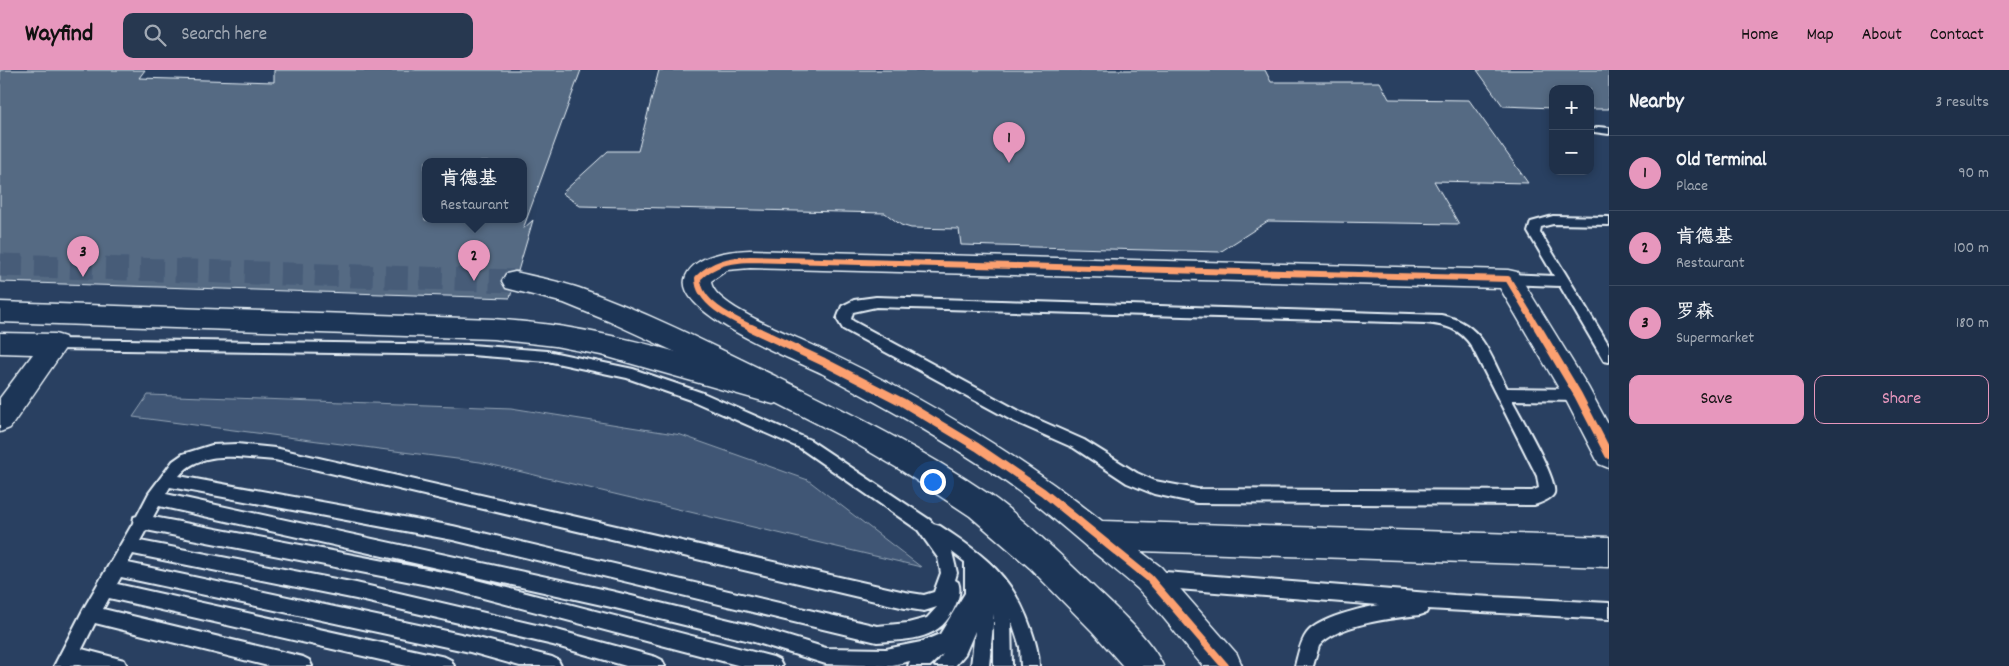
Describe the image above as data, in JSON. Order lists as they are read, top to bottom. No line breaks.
{"page":{"header":"Wayfind","search":"Search here","nav":["Home","Map","About","Contact"],"heading":["Nearby","3 results"],"map_buttons":["+","−"],"pins":["1","3","2"],"list":[{"mark":"1","name":"Old Terminal","note":"Place","value":"90 m"},{"mark":"2","name":"肯德基","note":"Restaurant","value":"100 m"},{"mark":"3","name":"罗森","note":"Supermarket","value":"180 m"}],"popup":["肯德基","Restaurant"],"buttons":["Save","Share"]}}
